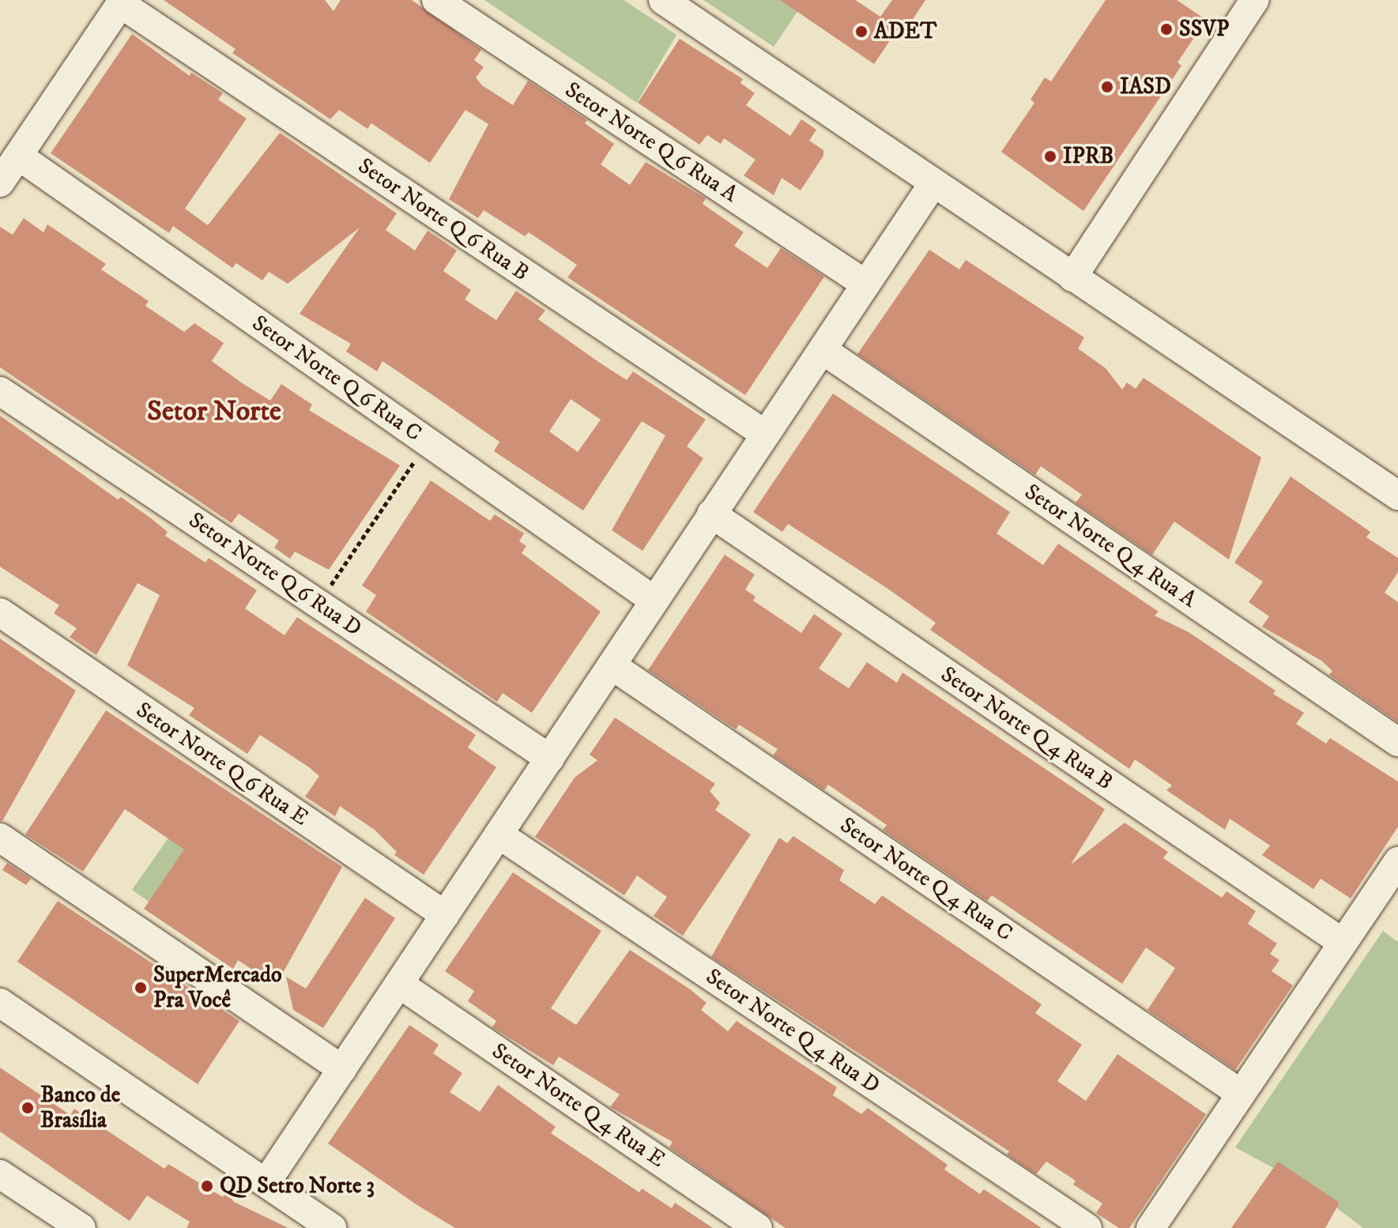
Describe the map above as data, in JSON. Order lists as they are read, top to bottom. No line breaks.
{"streets":{"street":["Setor Norte Q 6 Rua A","Setor Norte Q 6 Rua B","Setor Norte Q 6 Rua C","Setor Norte Q 4 Rua A","Setor Norte Q 6 Rua D","Setor Norte Q 4 Rua B","Setor Norte Q 6 Rua E","Setor Norte Q 4 Rua C","Setor Norte Q 4 Rua D","Setor Norte Q 4 Rua E"]},"districts":["Setor Norte"],"places":["SSVP","ADET","IASD","IPRB","SuperMercado Pra Você","Banco de Brasília","QD Setro Norte 3"]}
